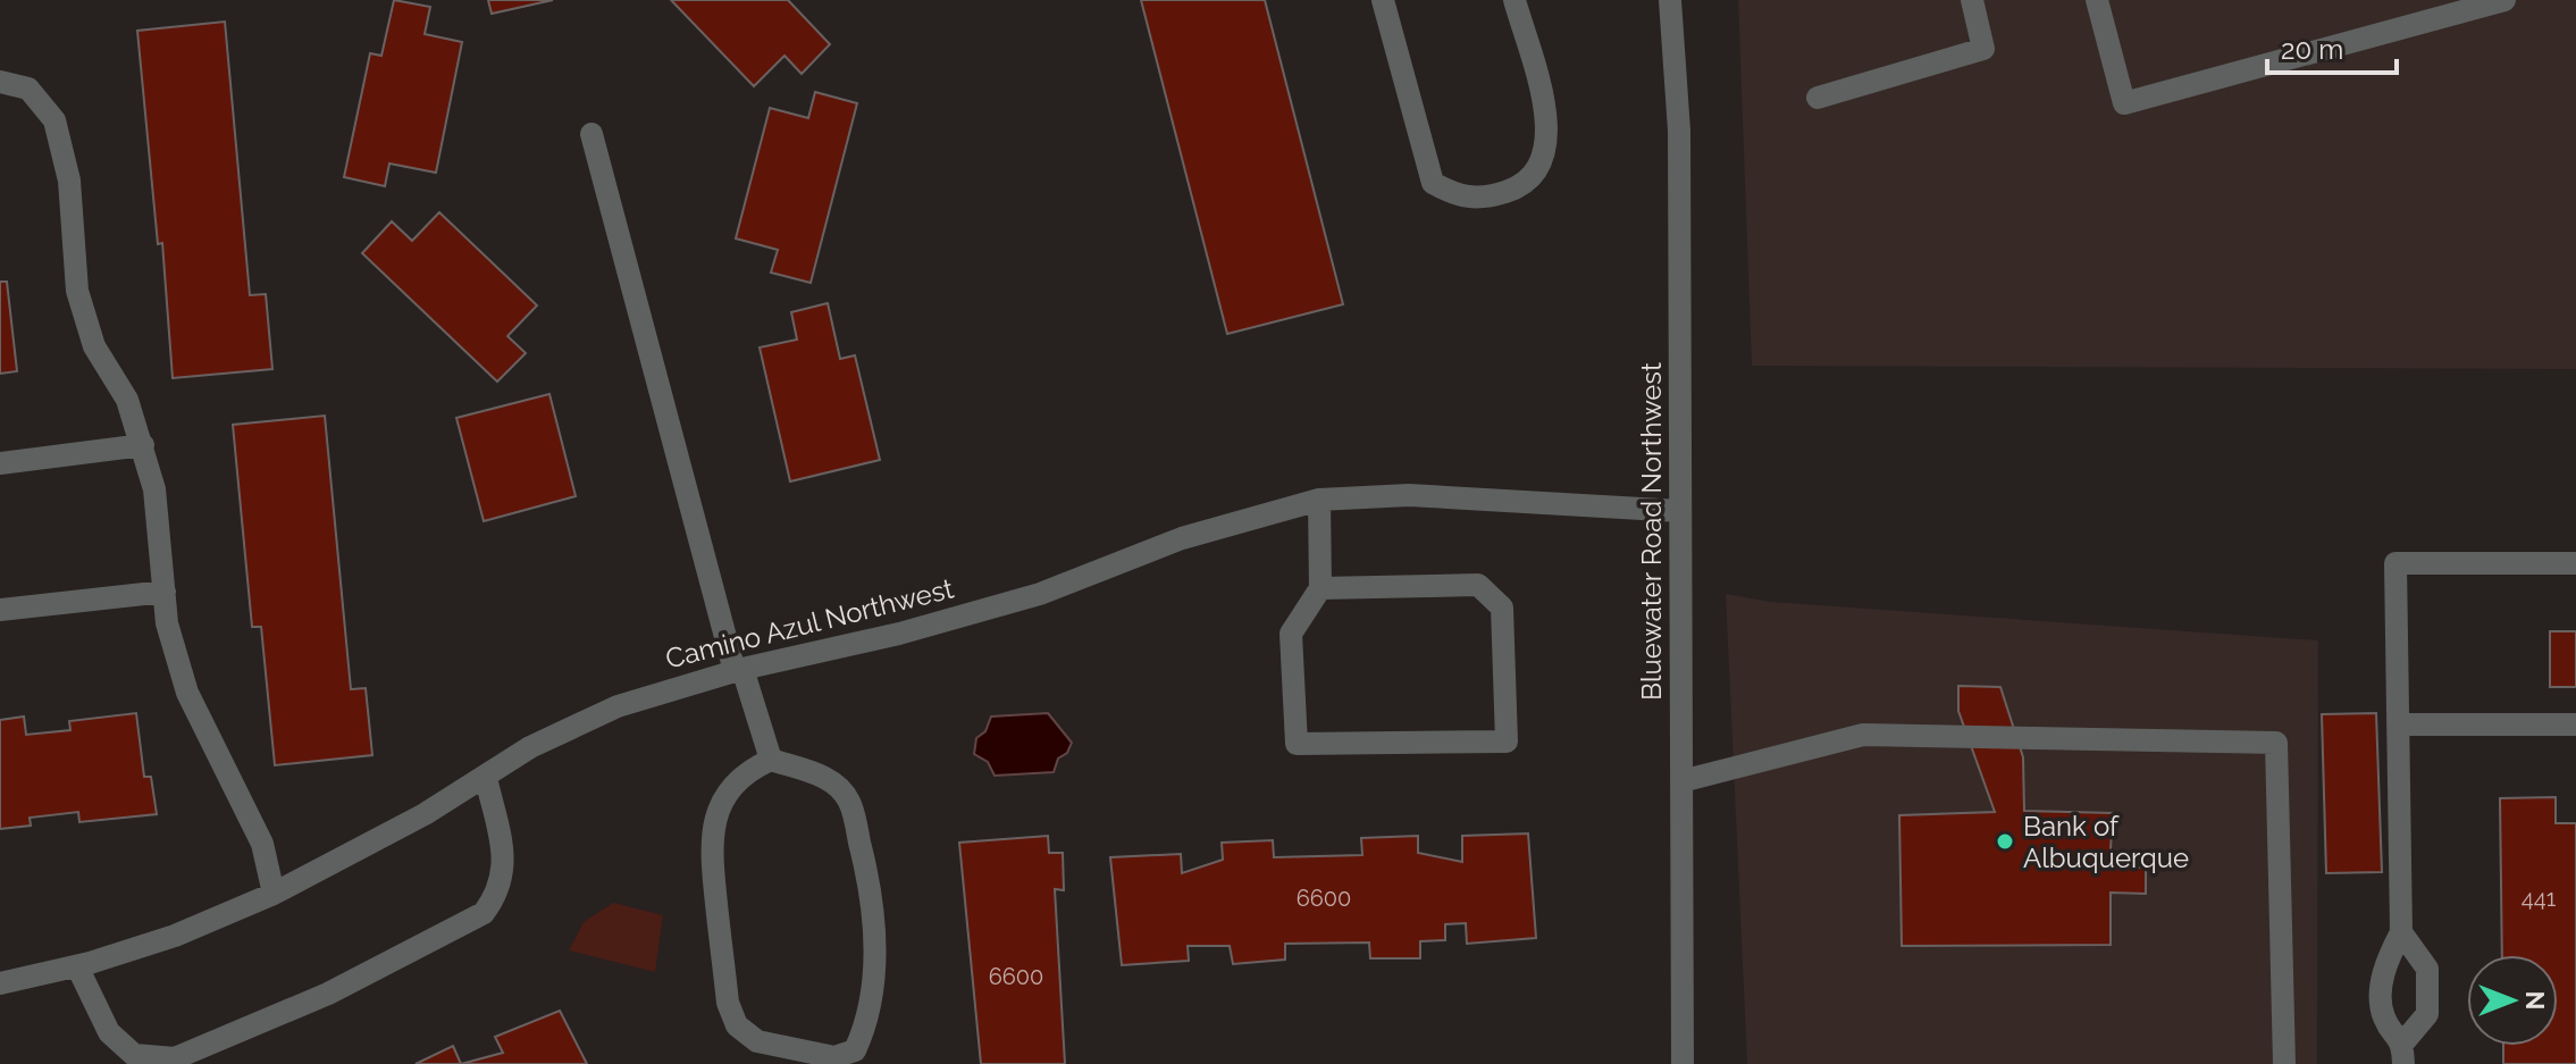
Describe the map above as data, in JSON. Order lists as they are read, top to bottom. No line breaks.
{"streets":{"street":["Bluewater Road Northwest","Camino Azul Northwest"]},"crossings":[["Bluewater Road Northwest","Camino Azul Northwest"]],"places":["Bank of Albuquerque"],"house_numbers":["6600","441","6600"],"scale_bar":"20 m","north":"right"}
